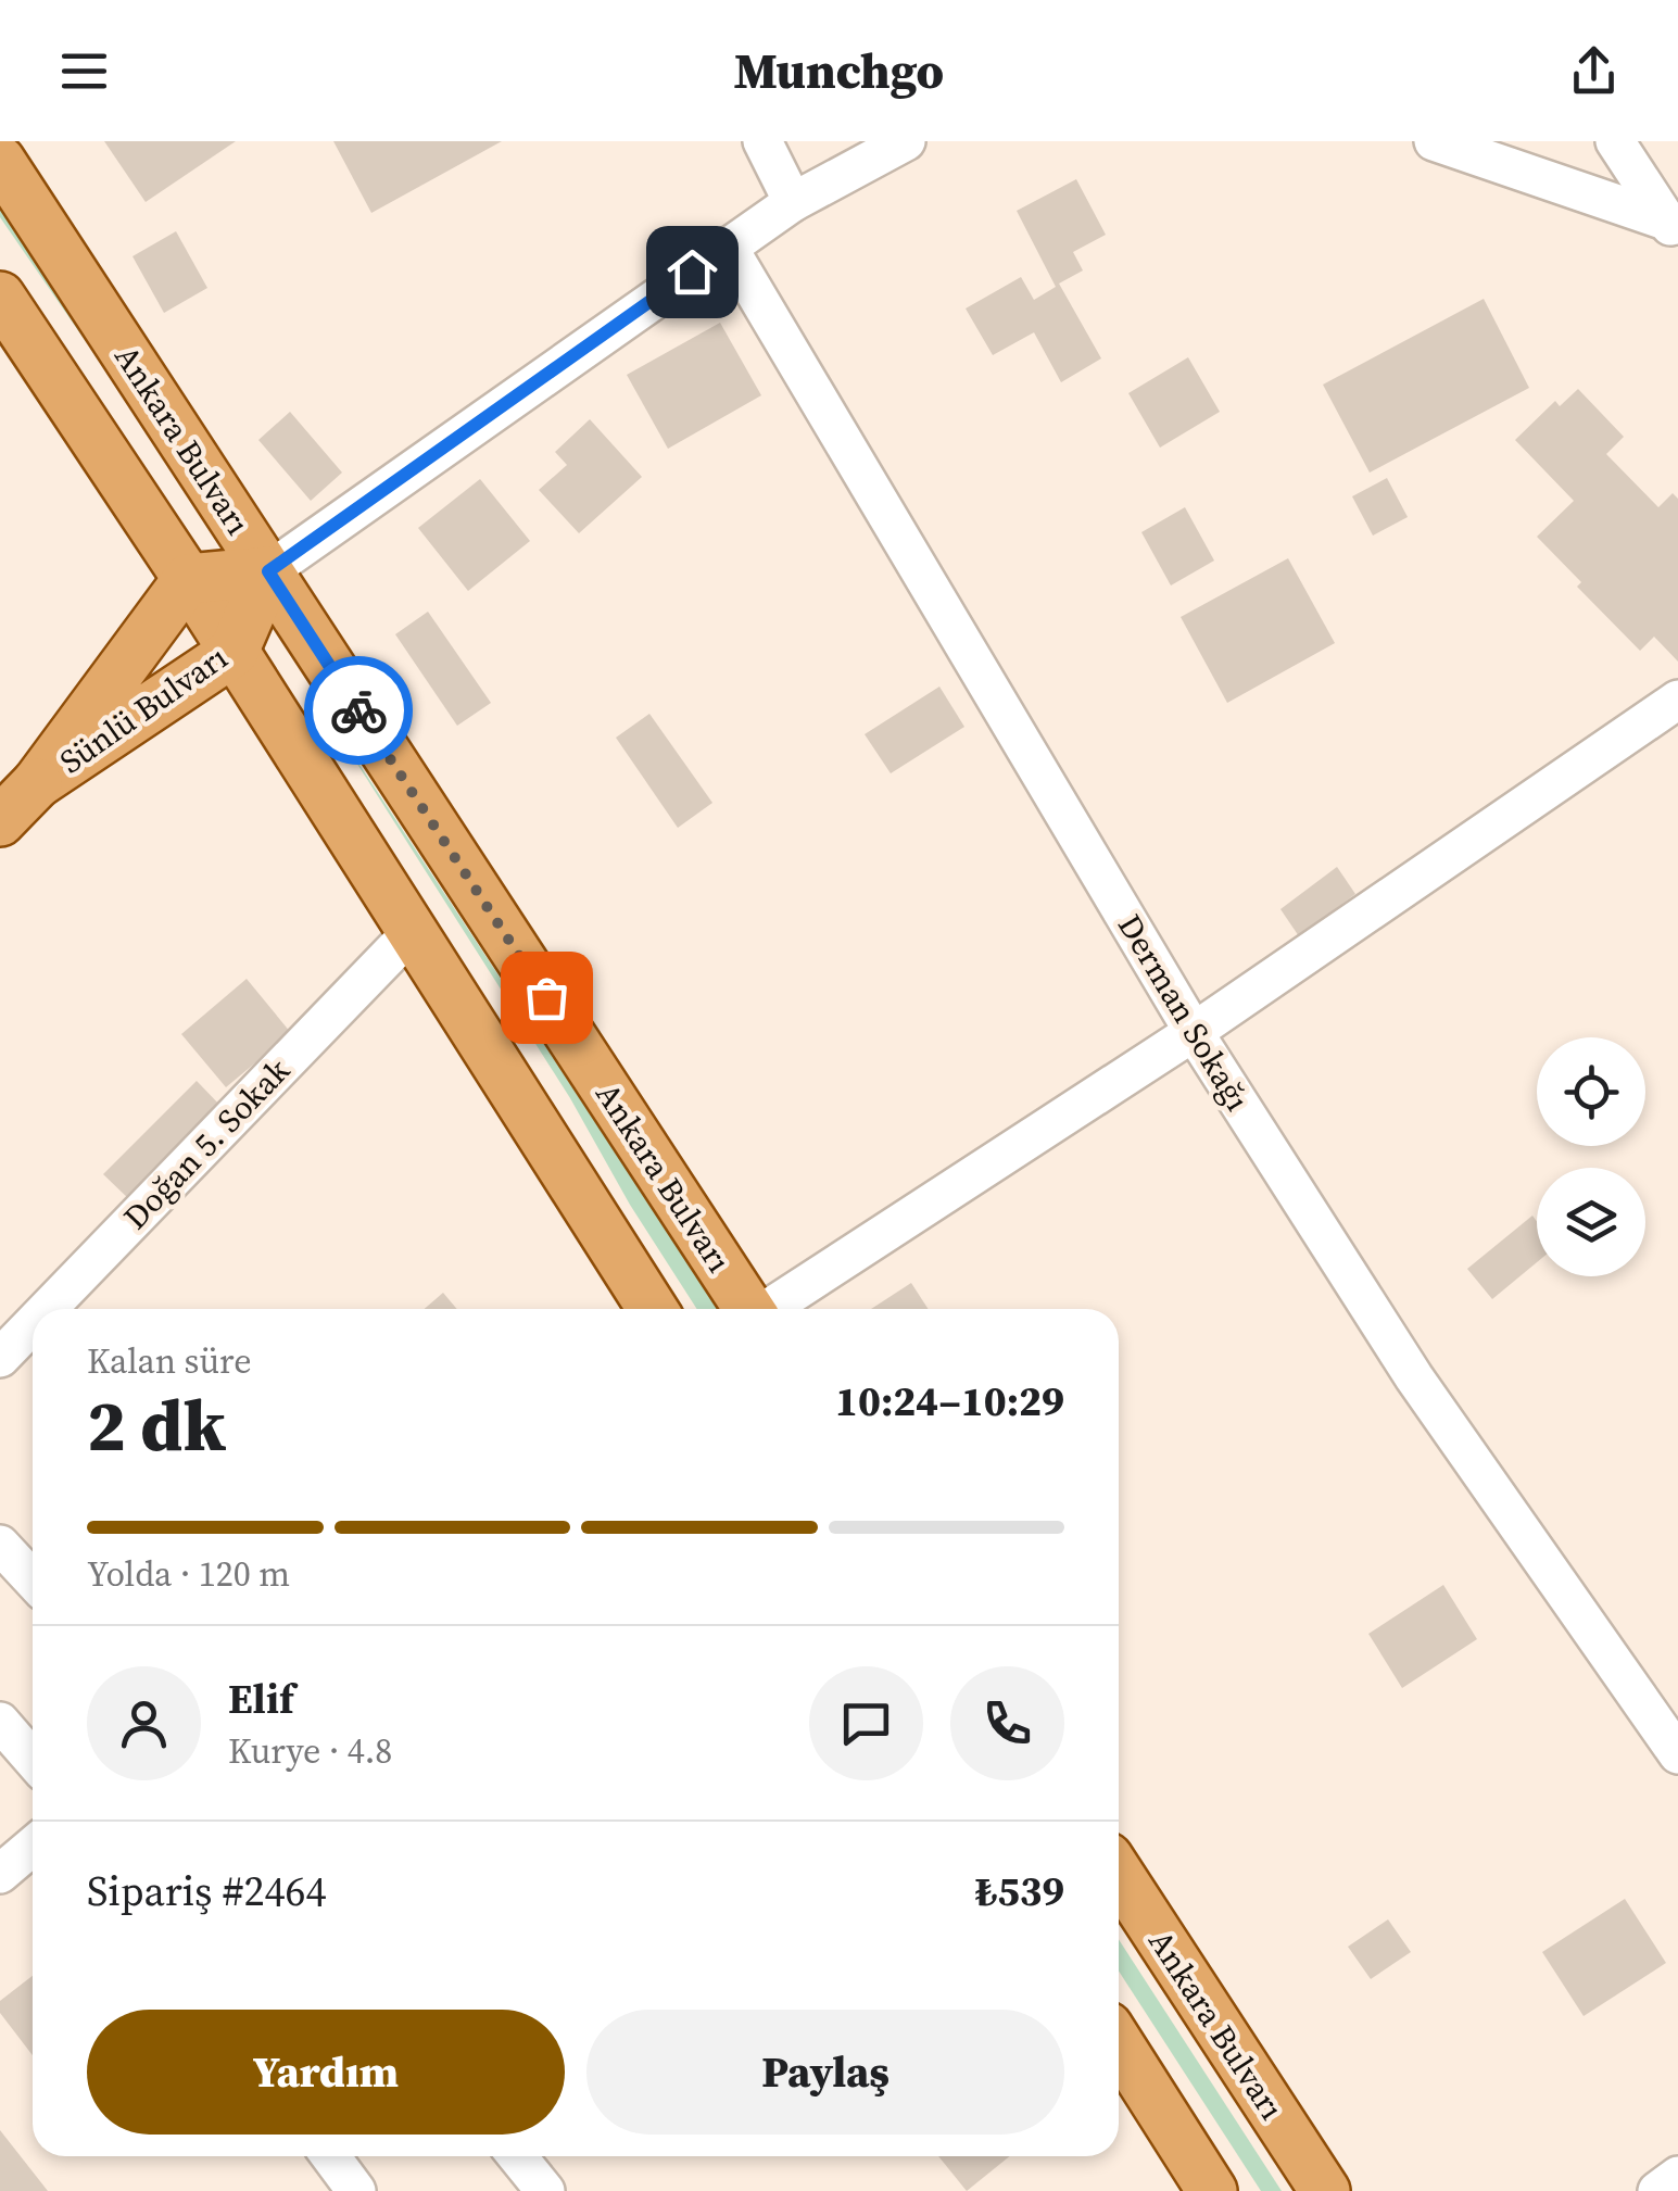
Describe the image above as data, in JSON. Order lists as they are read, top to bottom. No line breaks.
{"streets":{"main road":["Ankara Bulvarı","Sünlü Bulvarı"],"street":["Derman Sokağı","Doğan 5. Sokak"]},"crossings":[["Ankara Bulvarı","Sünlü Bulvarı"]],"page":{"header":"Munchgo","heading":["2 dk","Kalan süre","10:24–10:29"],"panel":["Elif","Kurye · 4.8","Sipariş #2464","₺539"],"bar":"Yolda · 120 m","buttons":["Yardım","Paylaş"]}}
